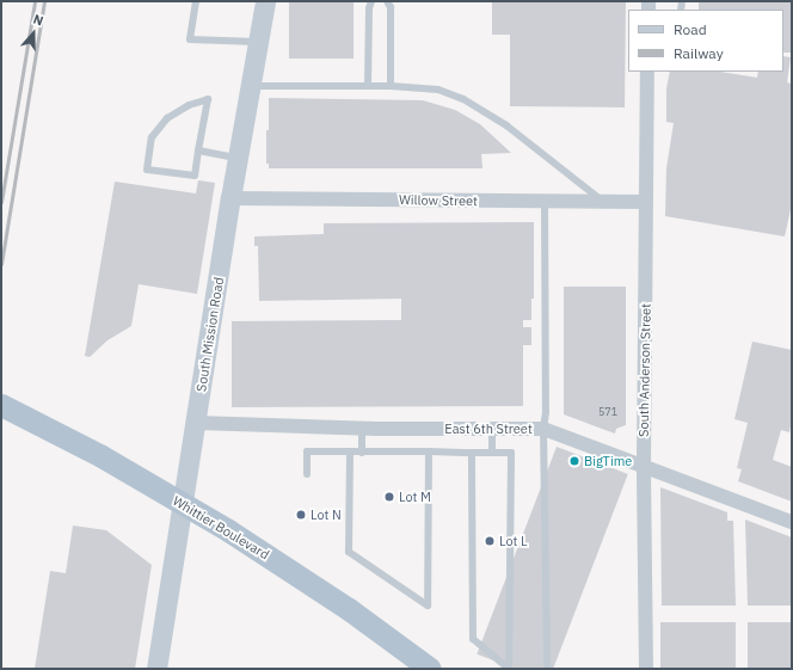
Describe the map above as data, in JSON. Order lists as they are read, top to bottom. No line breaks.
{"streets":{"main road":["Whittier Boulevard"],"street":["Willow Street","South Mission Road","South Anderson Street","East 6th Street"]},"crossings":[["Willow Street","South Mission Road"],["Willow Street","South Anderson Street"],["South Mission Road","East 6th Street"],["South Anderson Street","East 6th Street"]],"places":["BigTime","Lot M","Lot N","Lot L"],"house_numbers":["571"],"legend":["Road","Railway"],"north":"top"}
